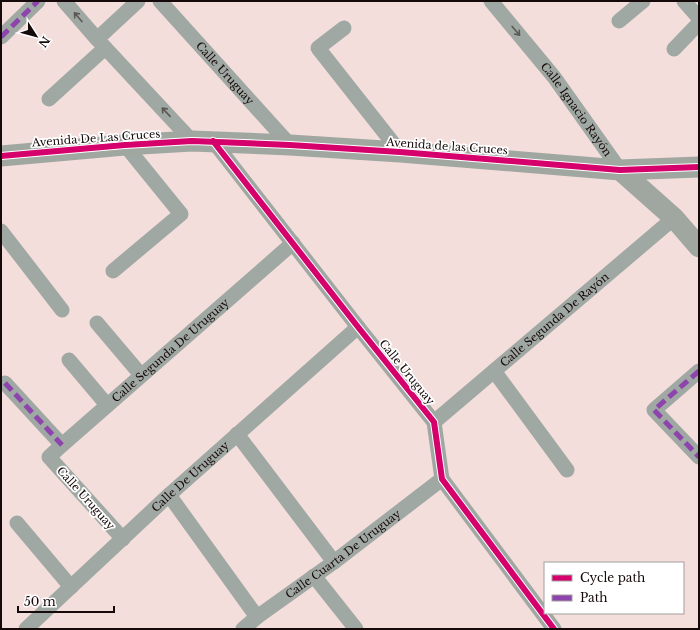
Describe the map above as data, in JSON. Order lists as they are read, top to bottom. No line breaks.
{"streets":{"street":["Calle Uruguay","Calle Ignacio Rayón","Avenida De Las Cruces","Avenida de las Cruces","Calle Segunda De Rayón","Calle Segunda De Uruguay","Calle De Uruguay","Calle Cuarta De Uruguay"]},"crossings":[["Calle Uruguay","Avenida De Las Cruces"],["Calle Uruguay","Avenida de las Cruces"],["Calle Uruguay","Calle Segunda De Rayón"],["Calle Uruguay","Calle Segunda De Uruguay"],["Calle Uruguay","Calle De Uruguay"],["Calle Ignacio Rayón","Avenida de las Cruces"],["Calle Ignacio Rayón","Calle Segunda De Rayón"],["Avenida De Las Cruces","Avenida de las Cruces"]],"one_way":["Calle Ignacio Rayón"],"legend":["Cycle path","Path"],"scale_bar":"50 m","north":"bottom right"}
